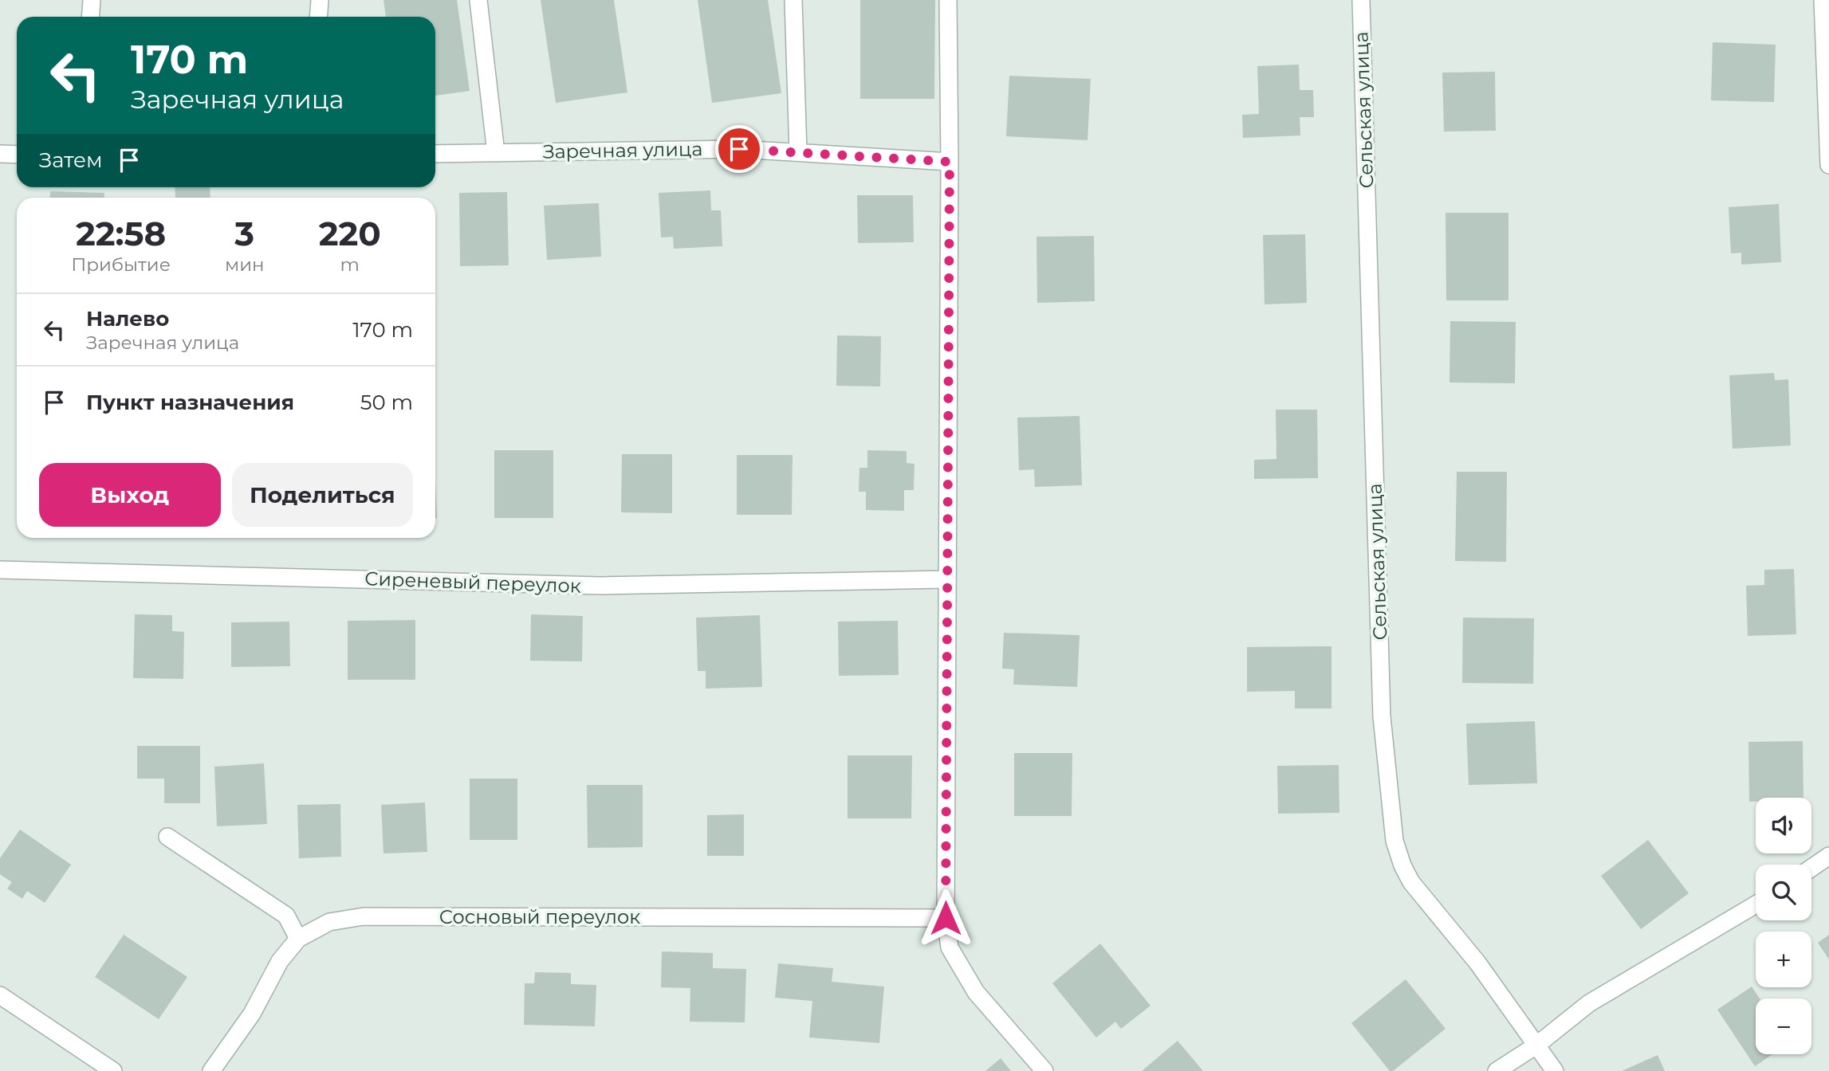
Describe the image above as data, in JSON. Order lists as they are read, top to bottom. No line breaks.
{"streets":{"street":["Сельская улица","Заречная улица","Сиреневый переулок","Сосновый переулок"]},"page":{"turn":["170 m","Заречная улица"],"then":"Затем","eta":["22:58","Прибытие","3","мин","220","m"],"list":[{"name":"Налево","note":"Заречная улица","value":"170 m"},{"name":"Пункт назначения","value":"50 m"}],"buttons":["Выход","Поделиться"],"map_buttons":["+","−"]}}
